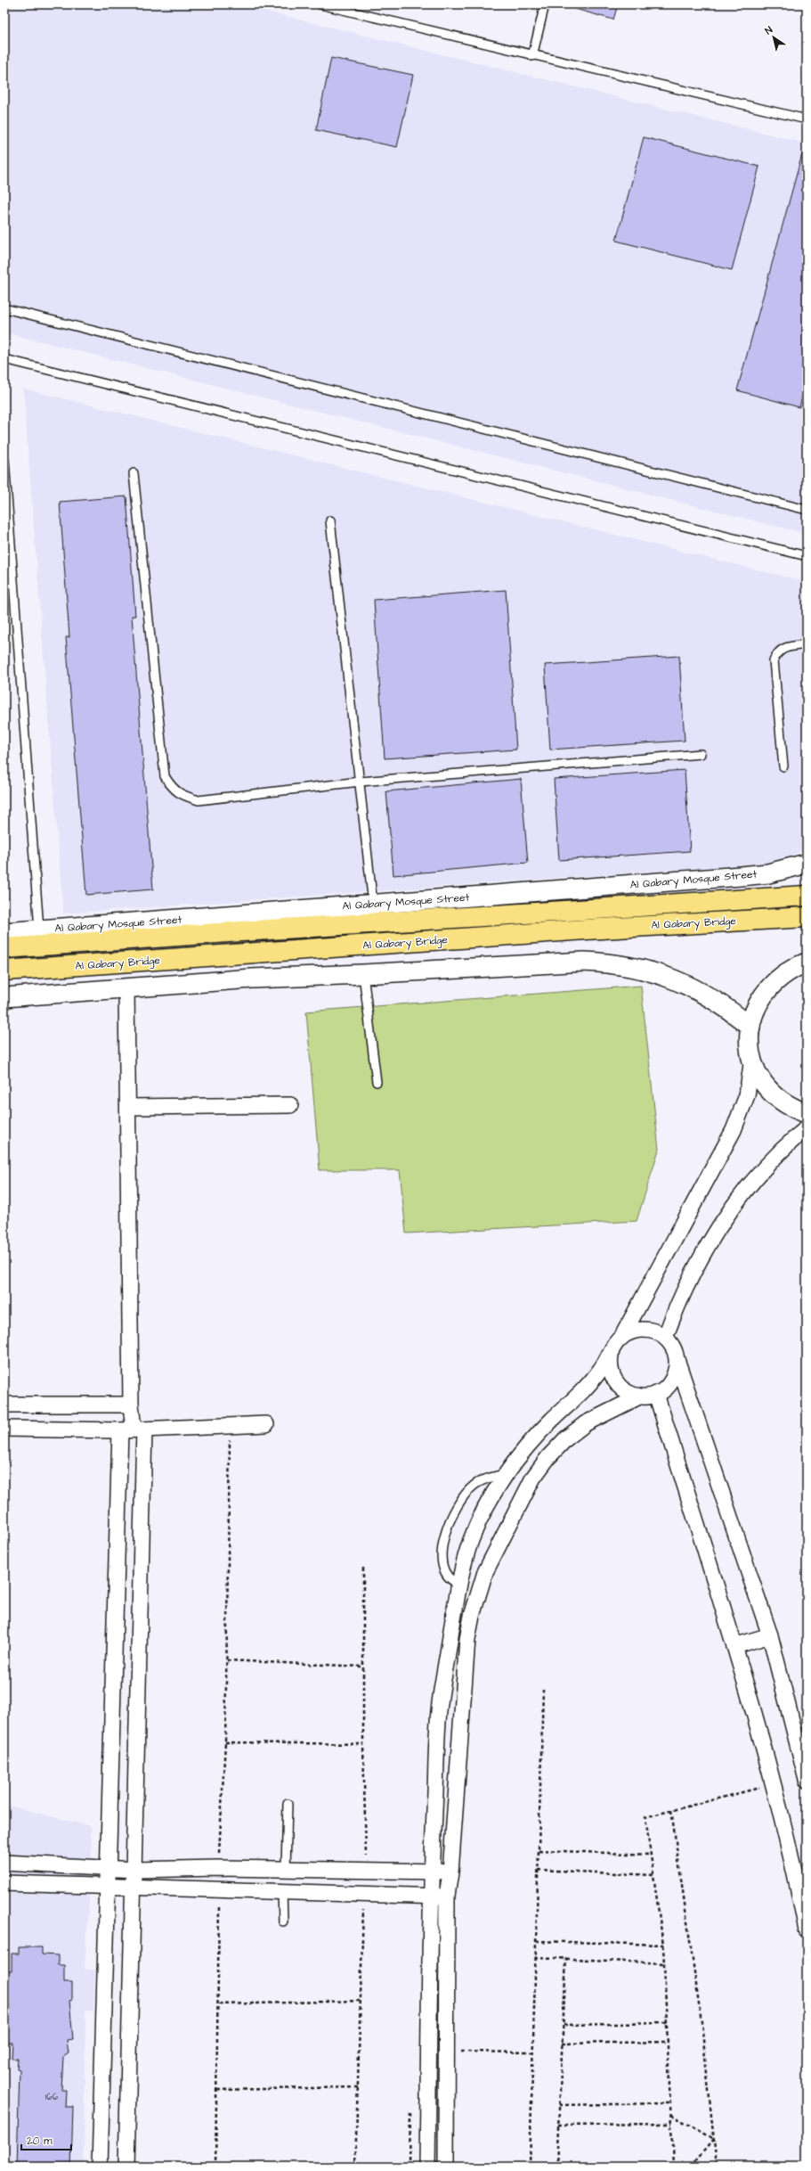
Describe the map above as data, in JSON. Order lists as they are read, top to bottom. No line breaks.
{"streets":{"main road":["Al Qabary Bridge"],"street":["Al Qabary Mosque Street"]},"house_numbers":["166"],"scale_bar":"20 m","north":"top left"}
